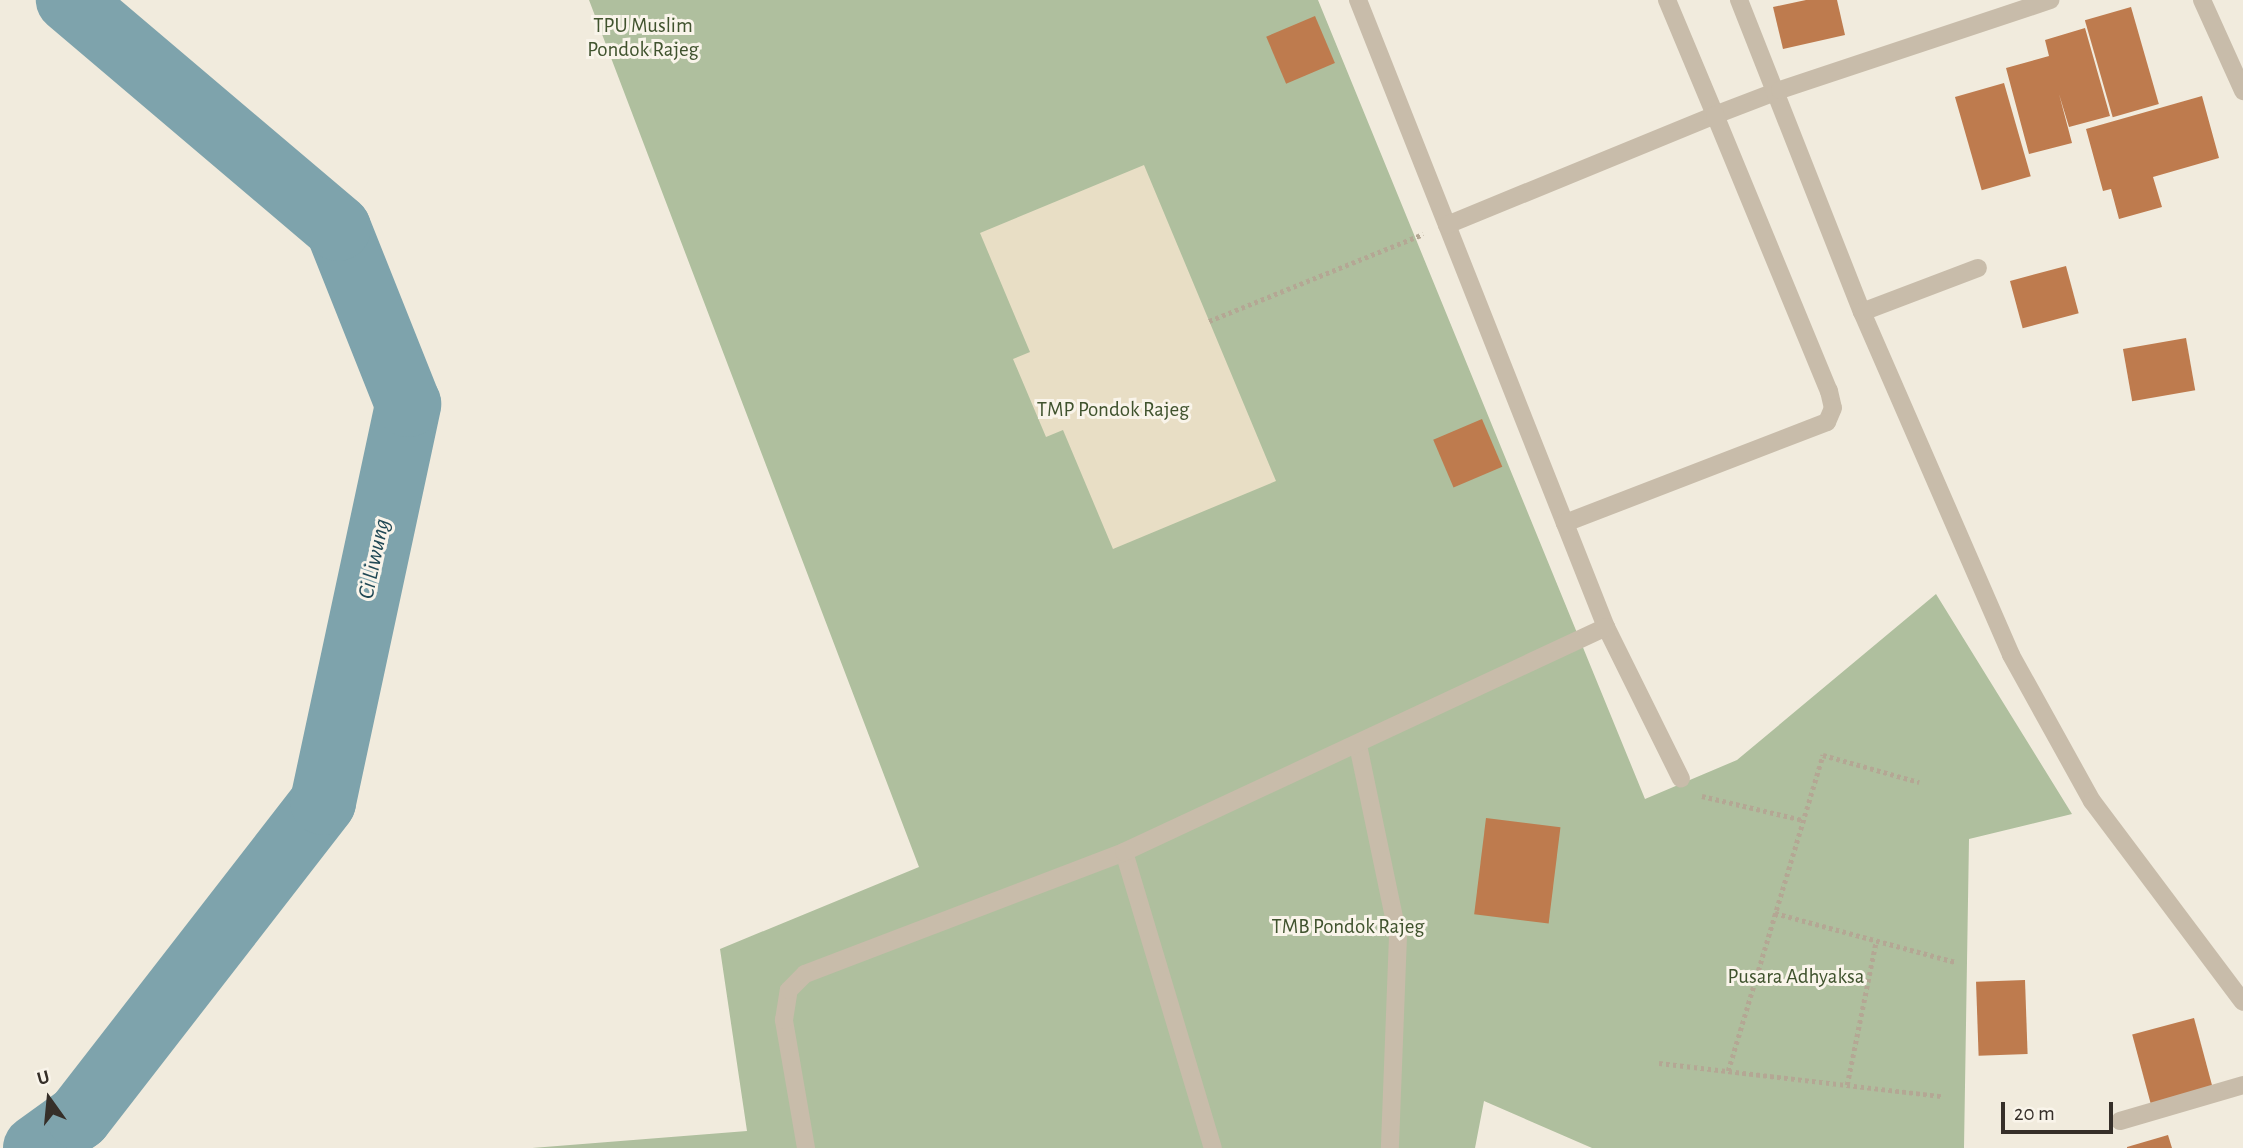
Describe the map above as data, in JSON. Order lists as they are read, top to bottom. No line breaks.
{"water":["Ci Liwung"],"parks":["TPU Muslim Pondok Rajeg","TMP Pondok Rajeg","TMB Pondok Rajeg","Pusara Adhyaksa"],"scale_bar":"20 m","north":"top"}
